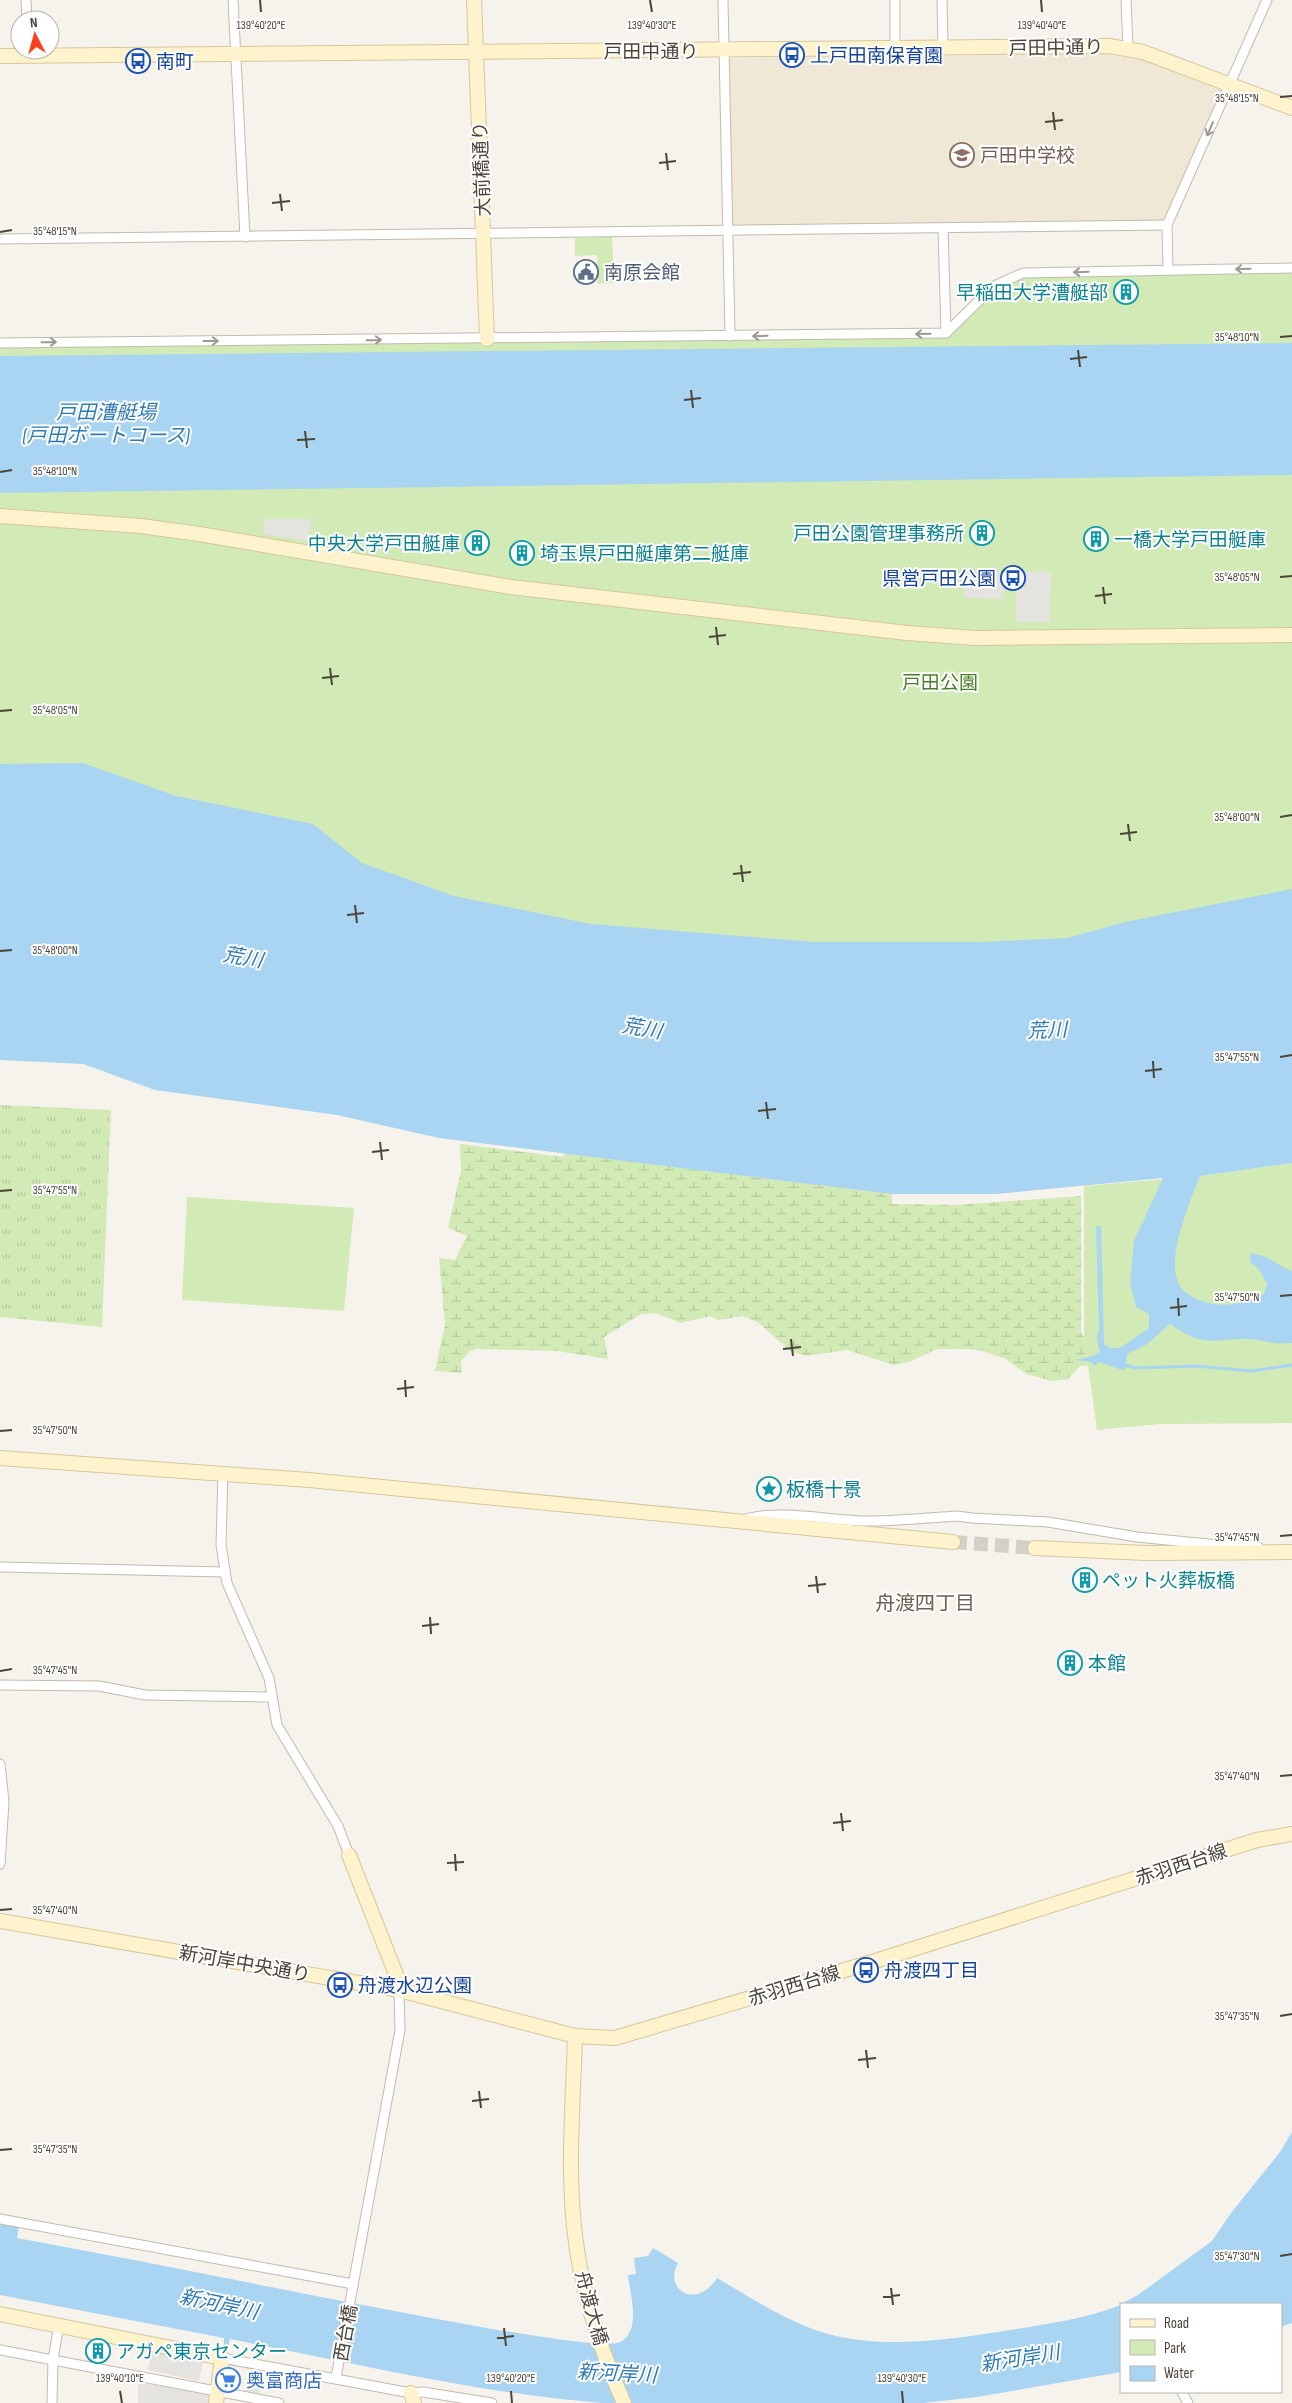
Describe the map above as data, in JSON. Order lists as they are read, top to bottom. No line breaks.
{"streets":{"street":["戸田中通り","大前橋通り","赤羽西台線","新河岸中央通り","舟渡大橋","西台橋"]},"crossings":[["戸田中通り","大前橋通り"],["赤羽西台線","新河岸中央通り"],["赤羽西台線","舟渡大橋"],["新河岸中央通り","舟渡大橋"],["新河岸中央通り","西台橋"]],"districts":["舟渡四丁目"],"water":["戸田漕艇場 (戸田ボートコース)","荒川","新河岸川"],"parks":["戸田公園"],"places":{"bus stop":["上戸田南保育園","南町","県営戸田公園","舟渡四丁目","舟渡水辺公園"],"school or university":["戸田中学校"],"public building":["南原会館"],"building":["早稲田大学漕艇部","戸田公園管理事務所","一橋大学戸田艇庫","中央大学戸田艇庫","埼玉県戸田艇庫第二艇庫","ペット火葬板橋","本館","アガペ東京センター"],"place":["板橋十景"],"supermarket":["奥富商店"]},"legend":["Road","Park","Water"],"north":"top","coordinates":["139°40'20\"E","139°40'30\"E","139°40'40\"E","35°48'15\"N","35°48'10\"N","35°48'05\"N","35°48'00\"N","35°47'55\"N","35°47'50\"N","35°47'45\"N","35°47'40\"N","35°47'35\"N","35°47'30\"N","139°40'10\"E"]}
